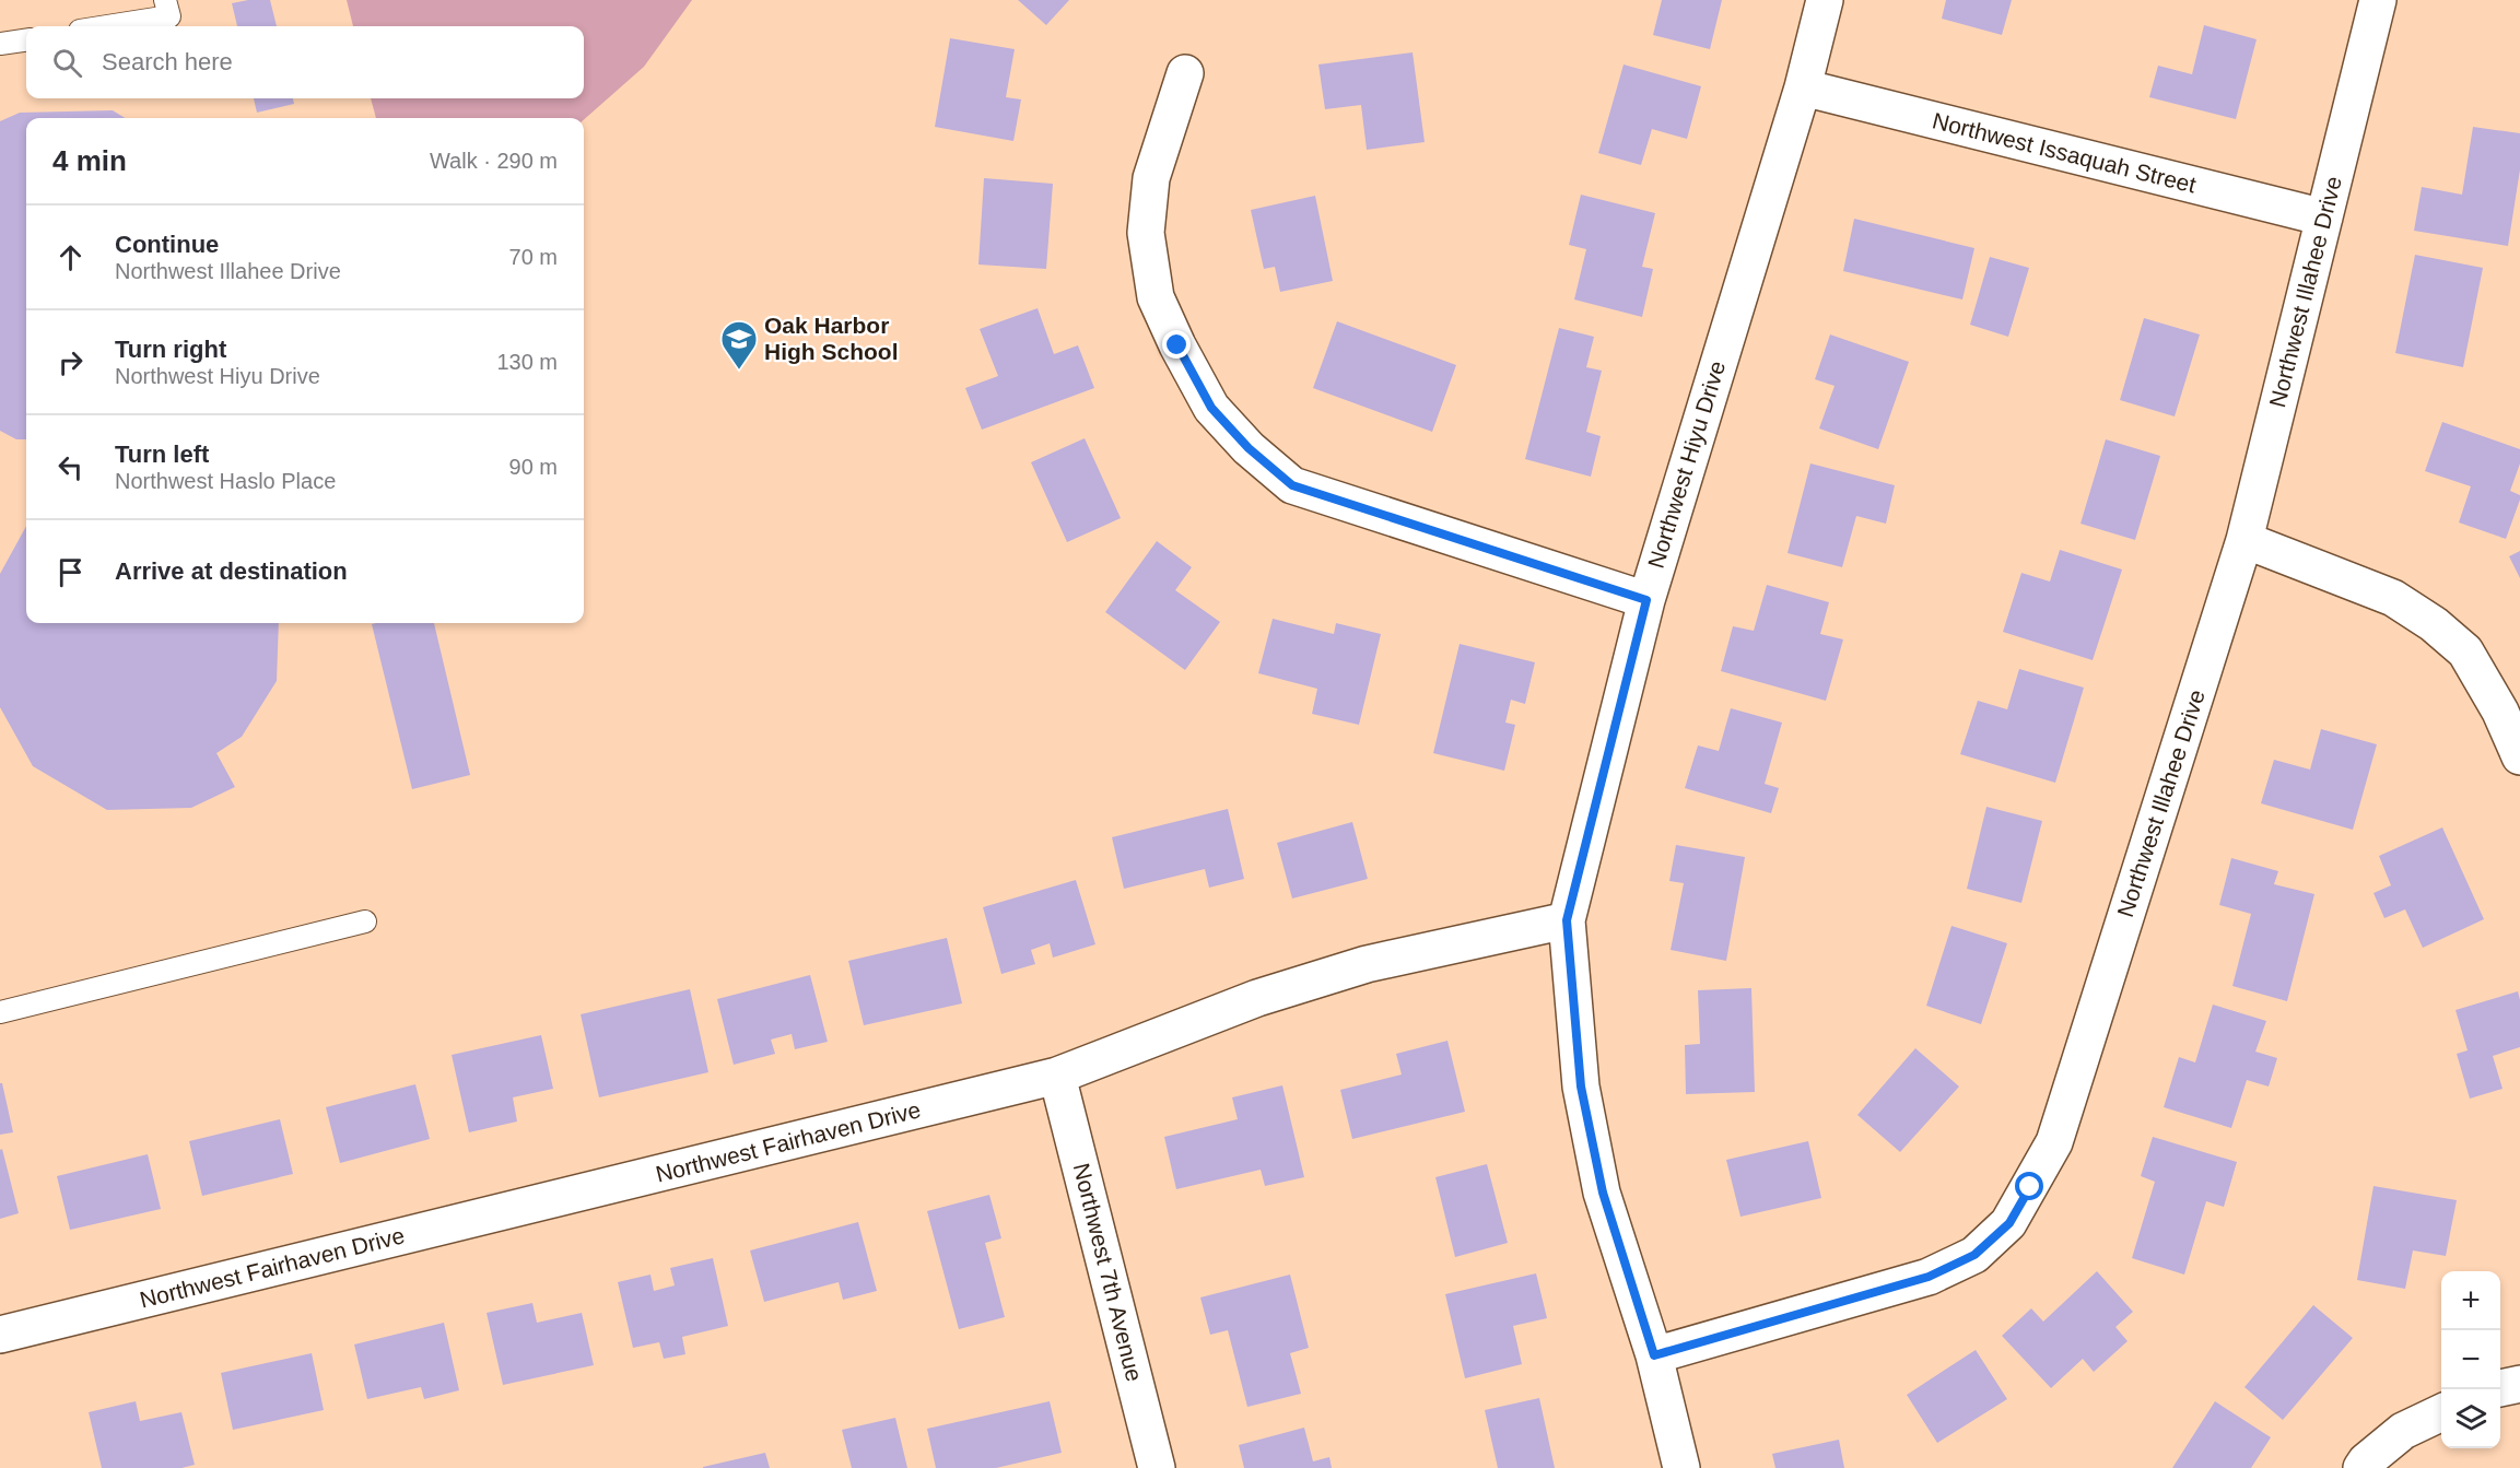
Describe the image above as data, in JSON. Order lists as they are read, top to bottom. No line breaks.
{"streets":{"street":["Northwest Issaquah Street","Northwest Illahee Drive","Northwest Hiyu Drive","Northwest Fairhaven Drive","Northwest 7th Avenue"]},"crossings":[["Northwest Issaquah Street","Northwest Illahee Drive"],["Northwest Issaquah Street","Northwest Hiyu Drive"],["Northwest Illahee Drive","Northwest Hiyu Drive"],["Northwest Hiyu Drive","Northwest Fairhaven Drive"],["Northwest Fairhaven Drive","Northwest 7th Avenue"]],"places":{"school or university":["Oak Harbor High School"]},"page":{"search":"Search here","heading":["4 min","Walk · 290 m"],"list":[["Continue","Northwest Illahee Drive","70 m"],["Turn right","Northwest Hiyu Drive","130 m"],["Turn left","Northwest Haslo Place","90 m"],"Arrive at destination"],"map_buttons":["+","−"]}}
